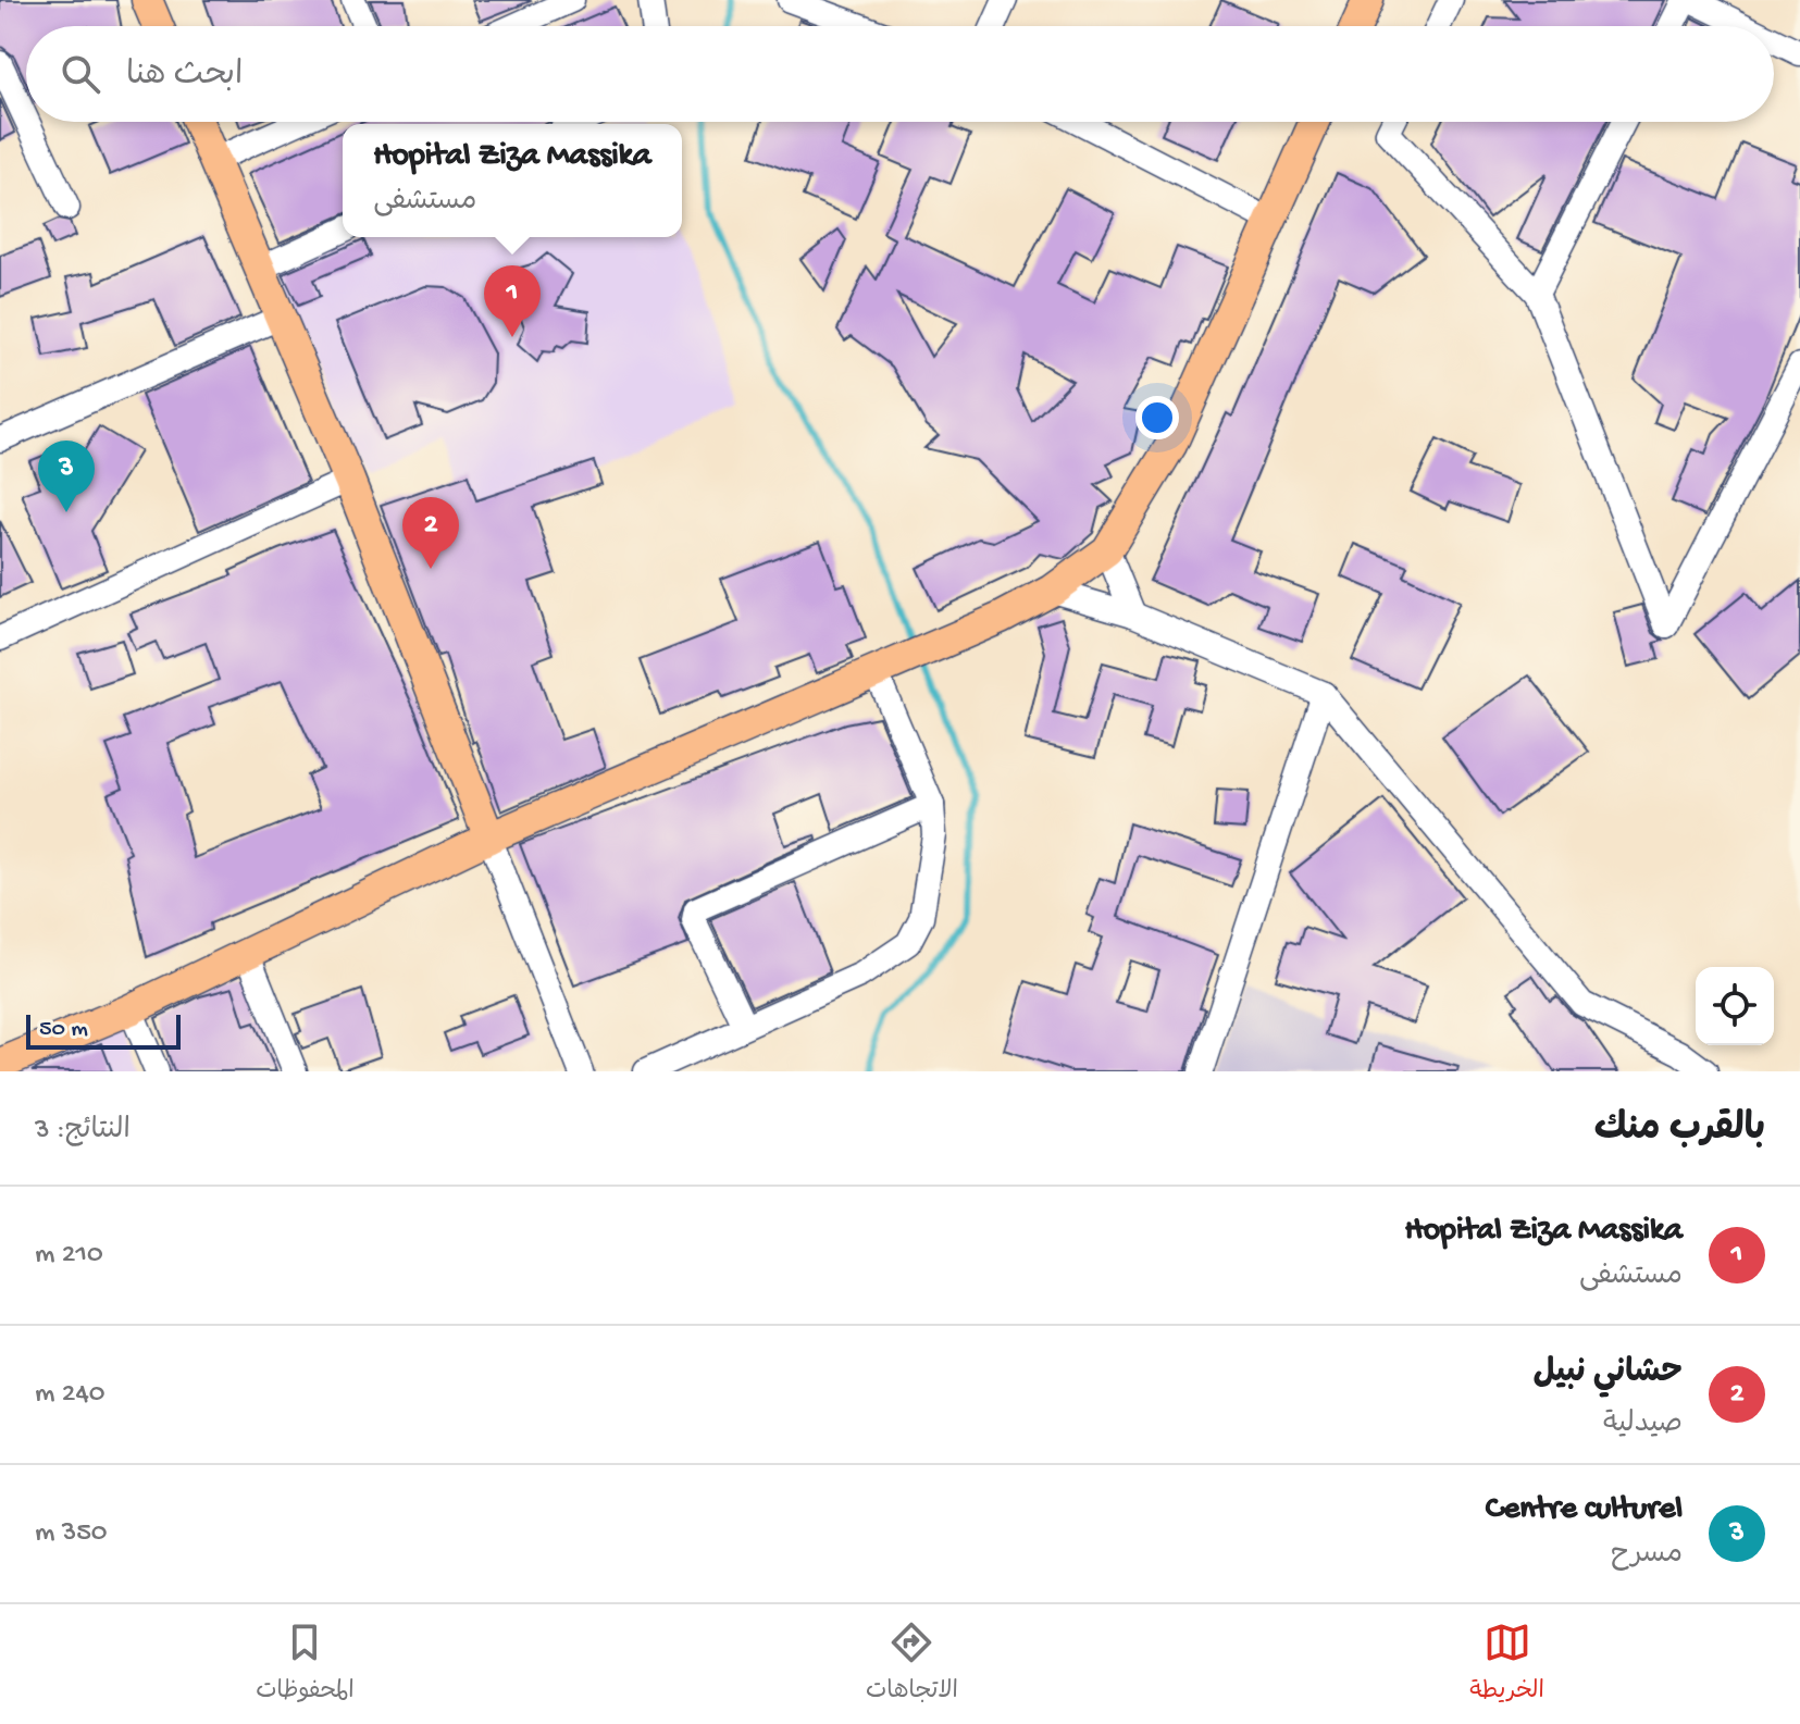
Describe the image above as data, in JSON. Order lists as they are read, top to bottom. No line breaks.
{"scale_bar":"50 m","page":{"search":"ابحث هنا","popup":["Hopital Ziza Massika","مستشفى"],"pins":["1","3","2"],"scale":"50 m","heading":["بالقرب منك","النتائج: 3"],"list":[{"mark":"1","name":"Hopital Ziza Massika","note":"مستشفى","value":"210 m"},{"mark":"2","name":"حشاني نبيل","note":"صيدلية","value":"240 m"},{"mark":"3","name":"Centre culturel","note":"مسرح","value":"350 m"}],"nav":["الخريطة","الاتجاهات","المحفوظات"]}}
